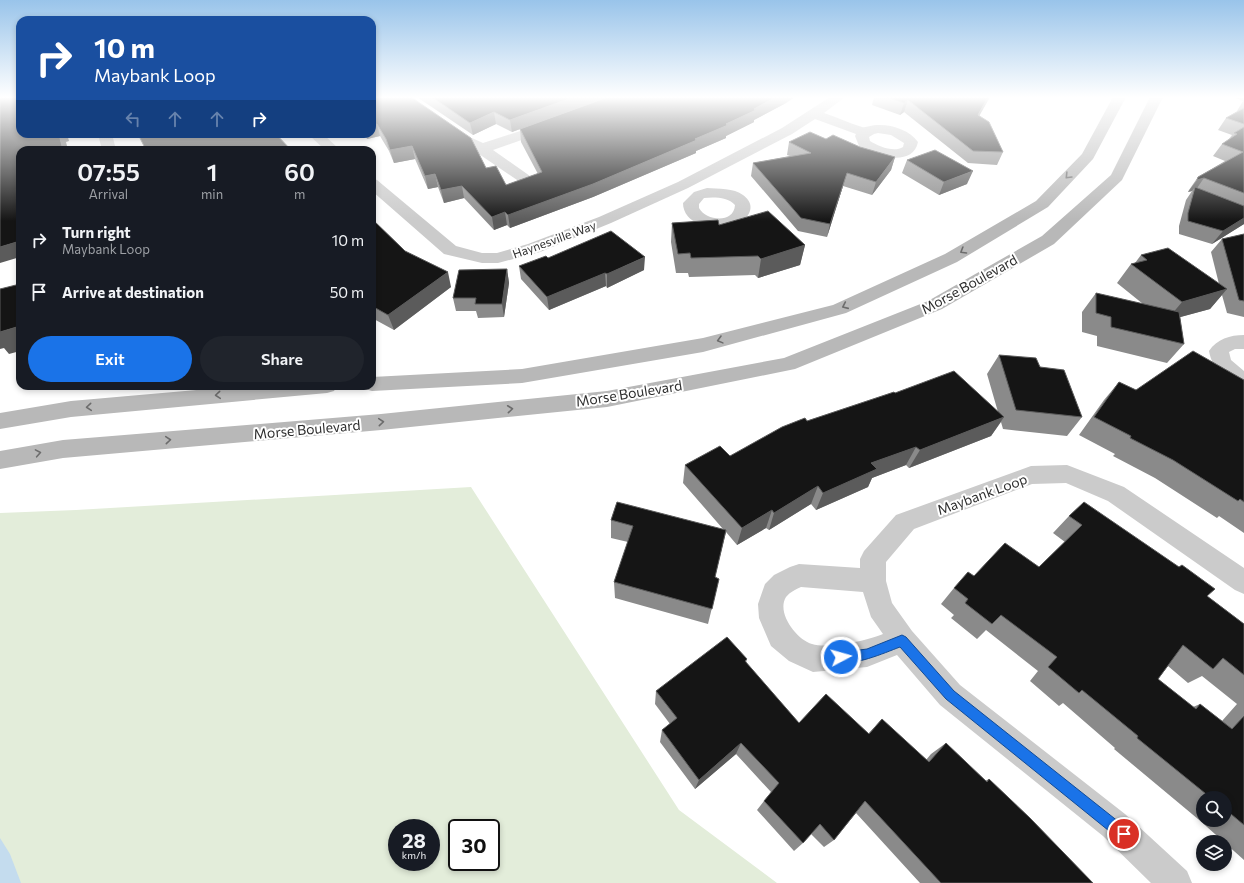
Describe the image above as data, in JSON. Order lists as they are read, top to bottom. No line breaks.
{"streets":{"main road":["Morse Boulevard"],"street":["Haynesville Way","Maybank Loop"]},"page":{"turn":["10 m","Maybank Loop"],"eta":["07:55","Arrival","1","min","60","m"],"list":[{"name":"Turn right","note":"Maybank Loop","value":"10 m"},{"name":"Arrive at destination","value":"50 m"}],"buttons":["Exit","Share"],"speed":"28 km/h","limit":"30"}}
